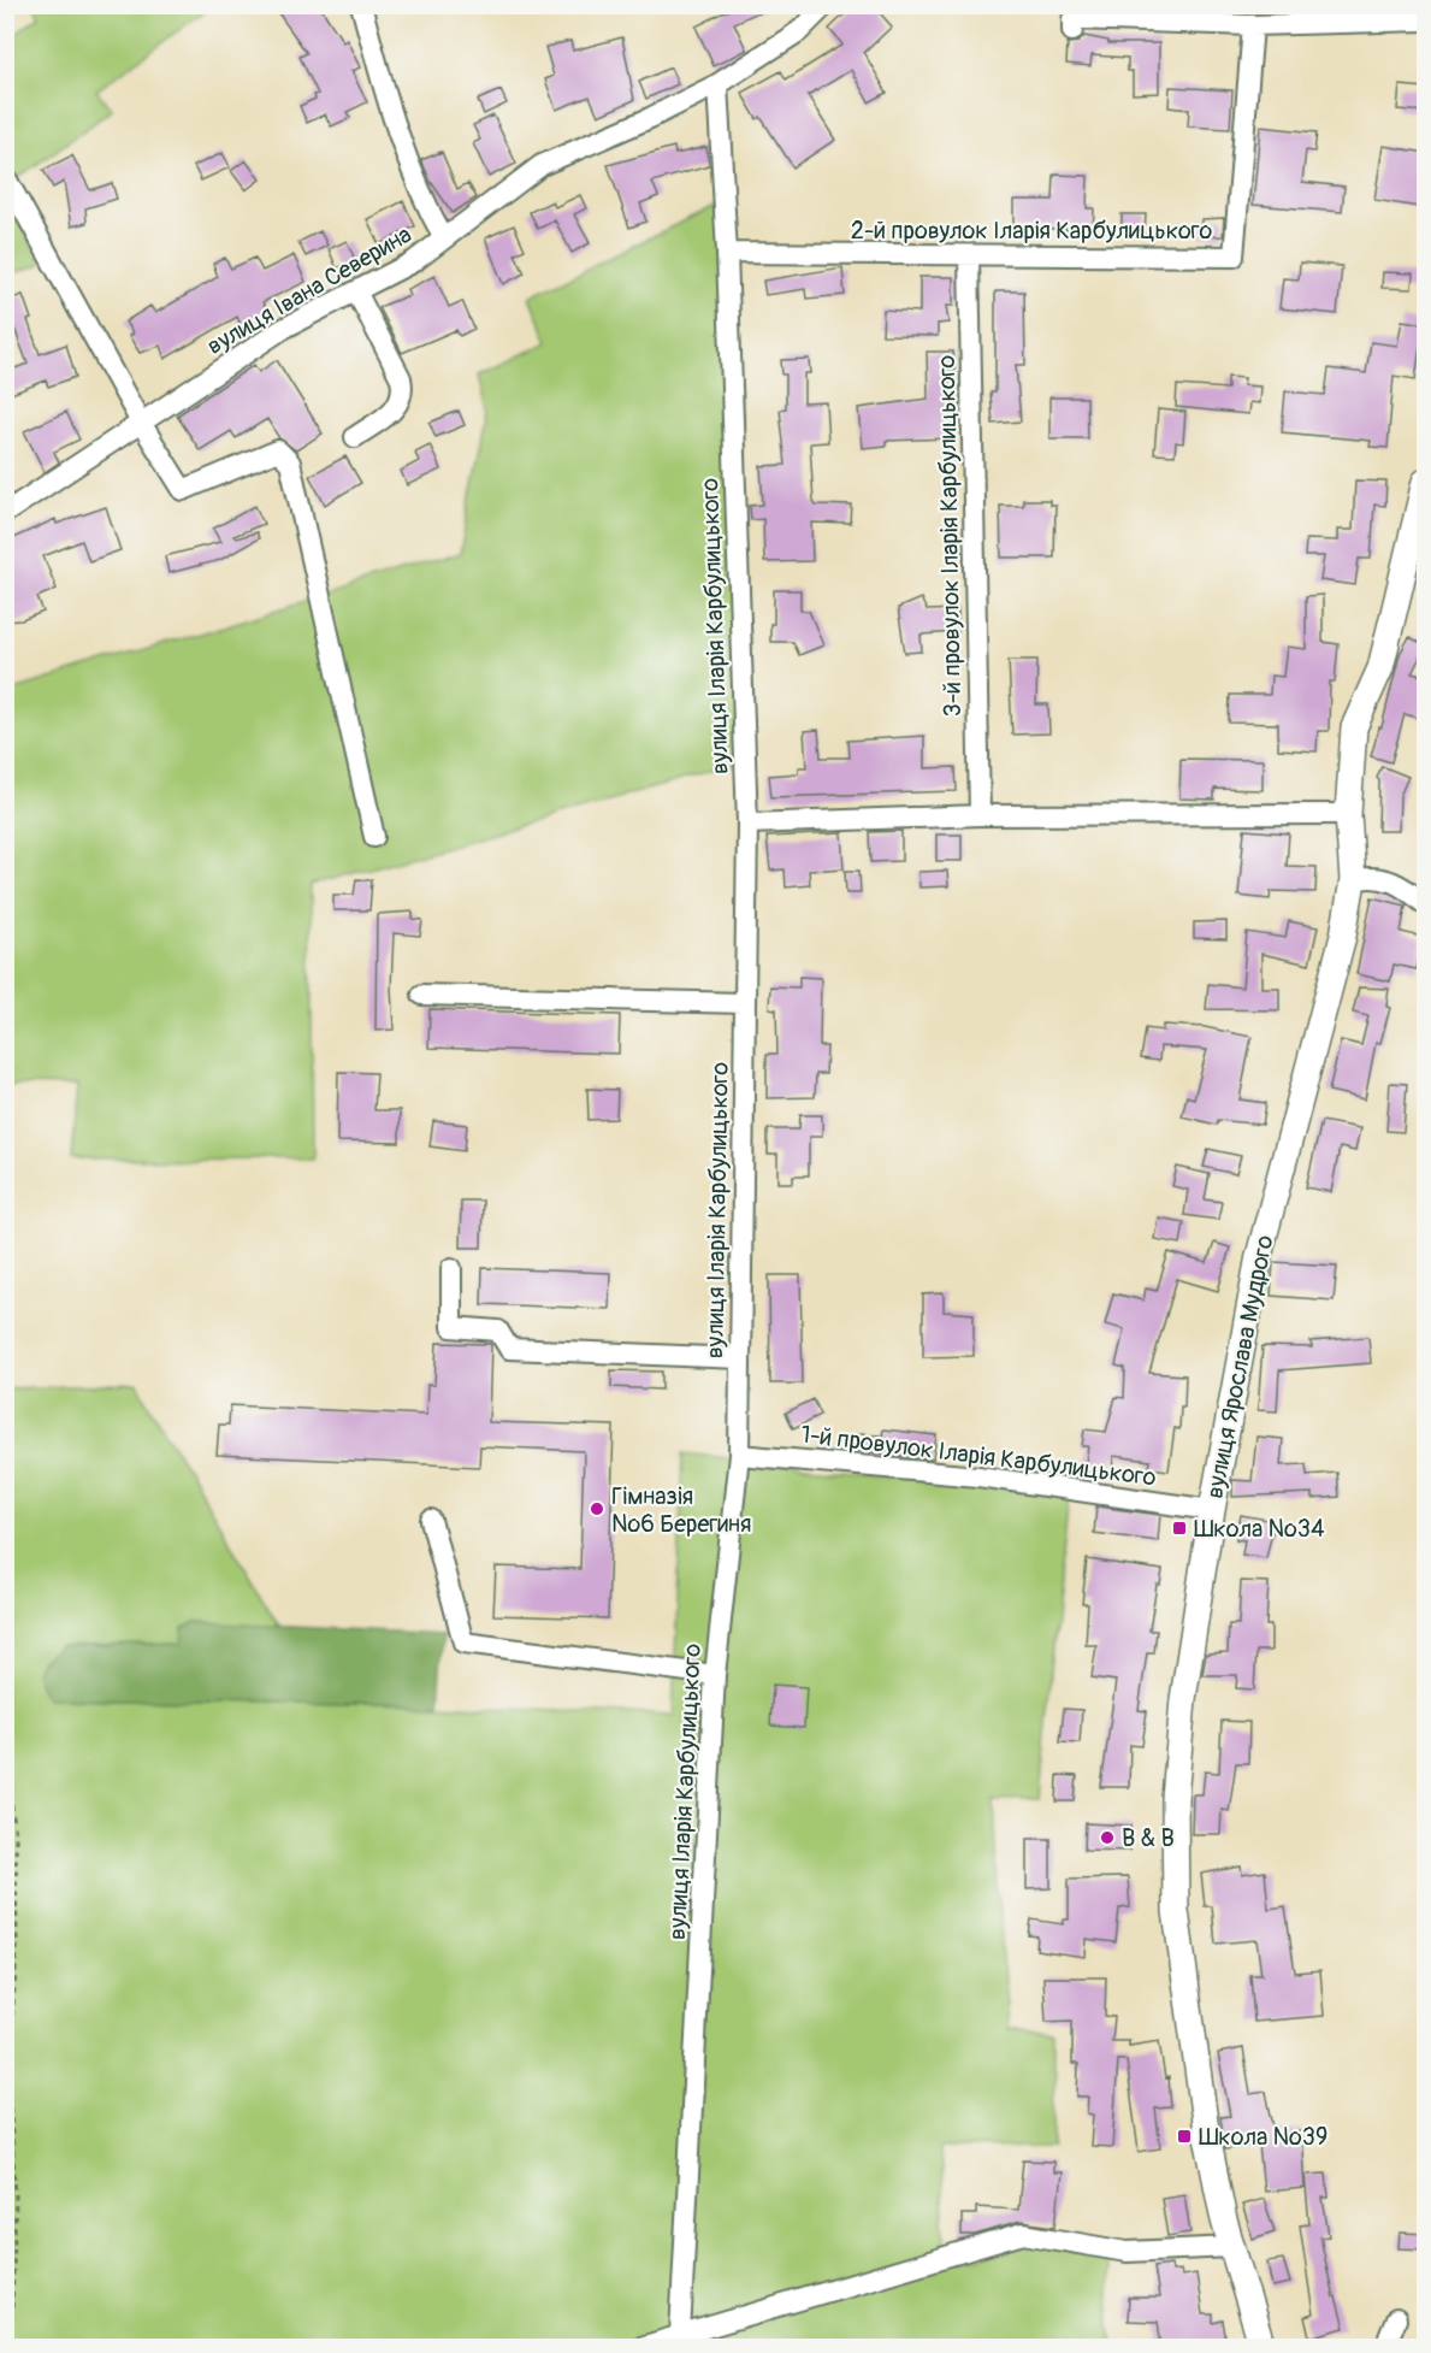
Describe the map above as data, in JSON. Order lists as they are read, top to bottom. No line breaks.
{"streets":{"main road":["вулиця Ярослава Мудрого"],"street":["2-й провулок Іларія Карбулицького","вулиця Івана Северина","3-й провулок Іларія Карбулицького","вулиця Іларія Карбулицького","1-й провулок Іларія Карбулицького"]},"crossings":[["2-й провулок Іларія Карбулицького","3-й провулок Іларія Карбулицького"],["2-й провулок Іларія Карбулицького","вулиця Іларія Карбулицького"],["вулиця Івана Северина","вулиця Іларія Карбулицького"],["вулиця Іларія Карбулицького","1-й провулок Іларія Карбулицького"],["вулиця Ярослава Мудрого","1-й провулок Іларія Карбулицького"]],"places":{"other":["Гімназія №6 Берегиня","B & B"],"transit":["Школа №34","Школа №39"]}}
